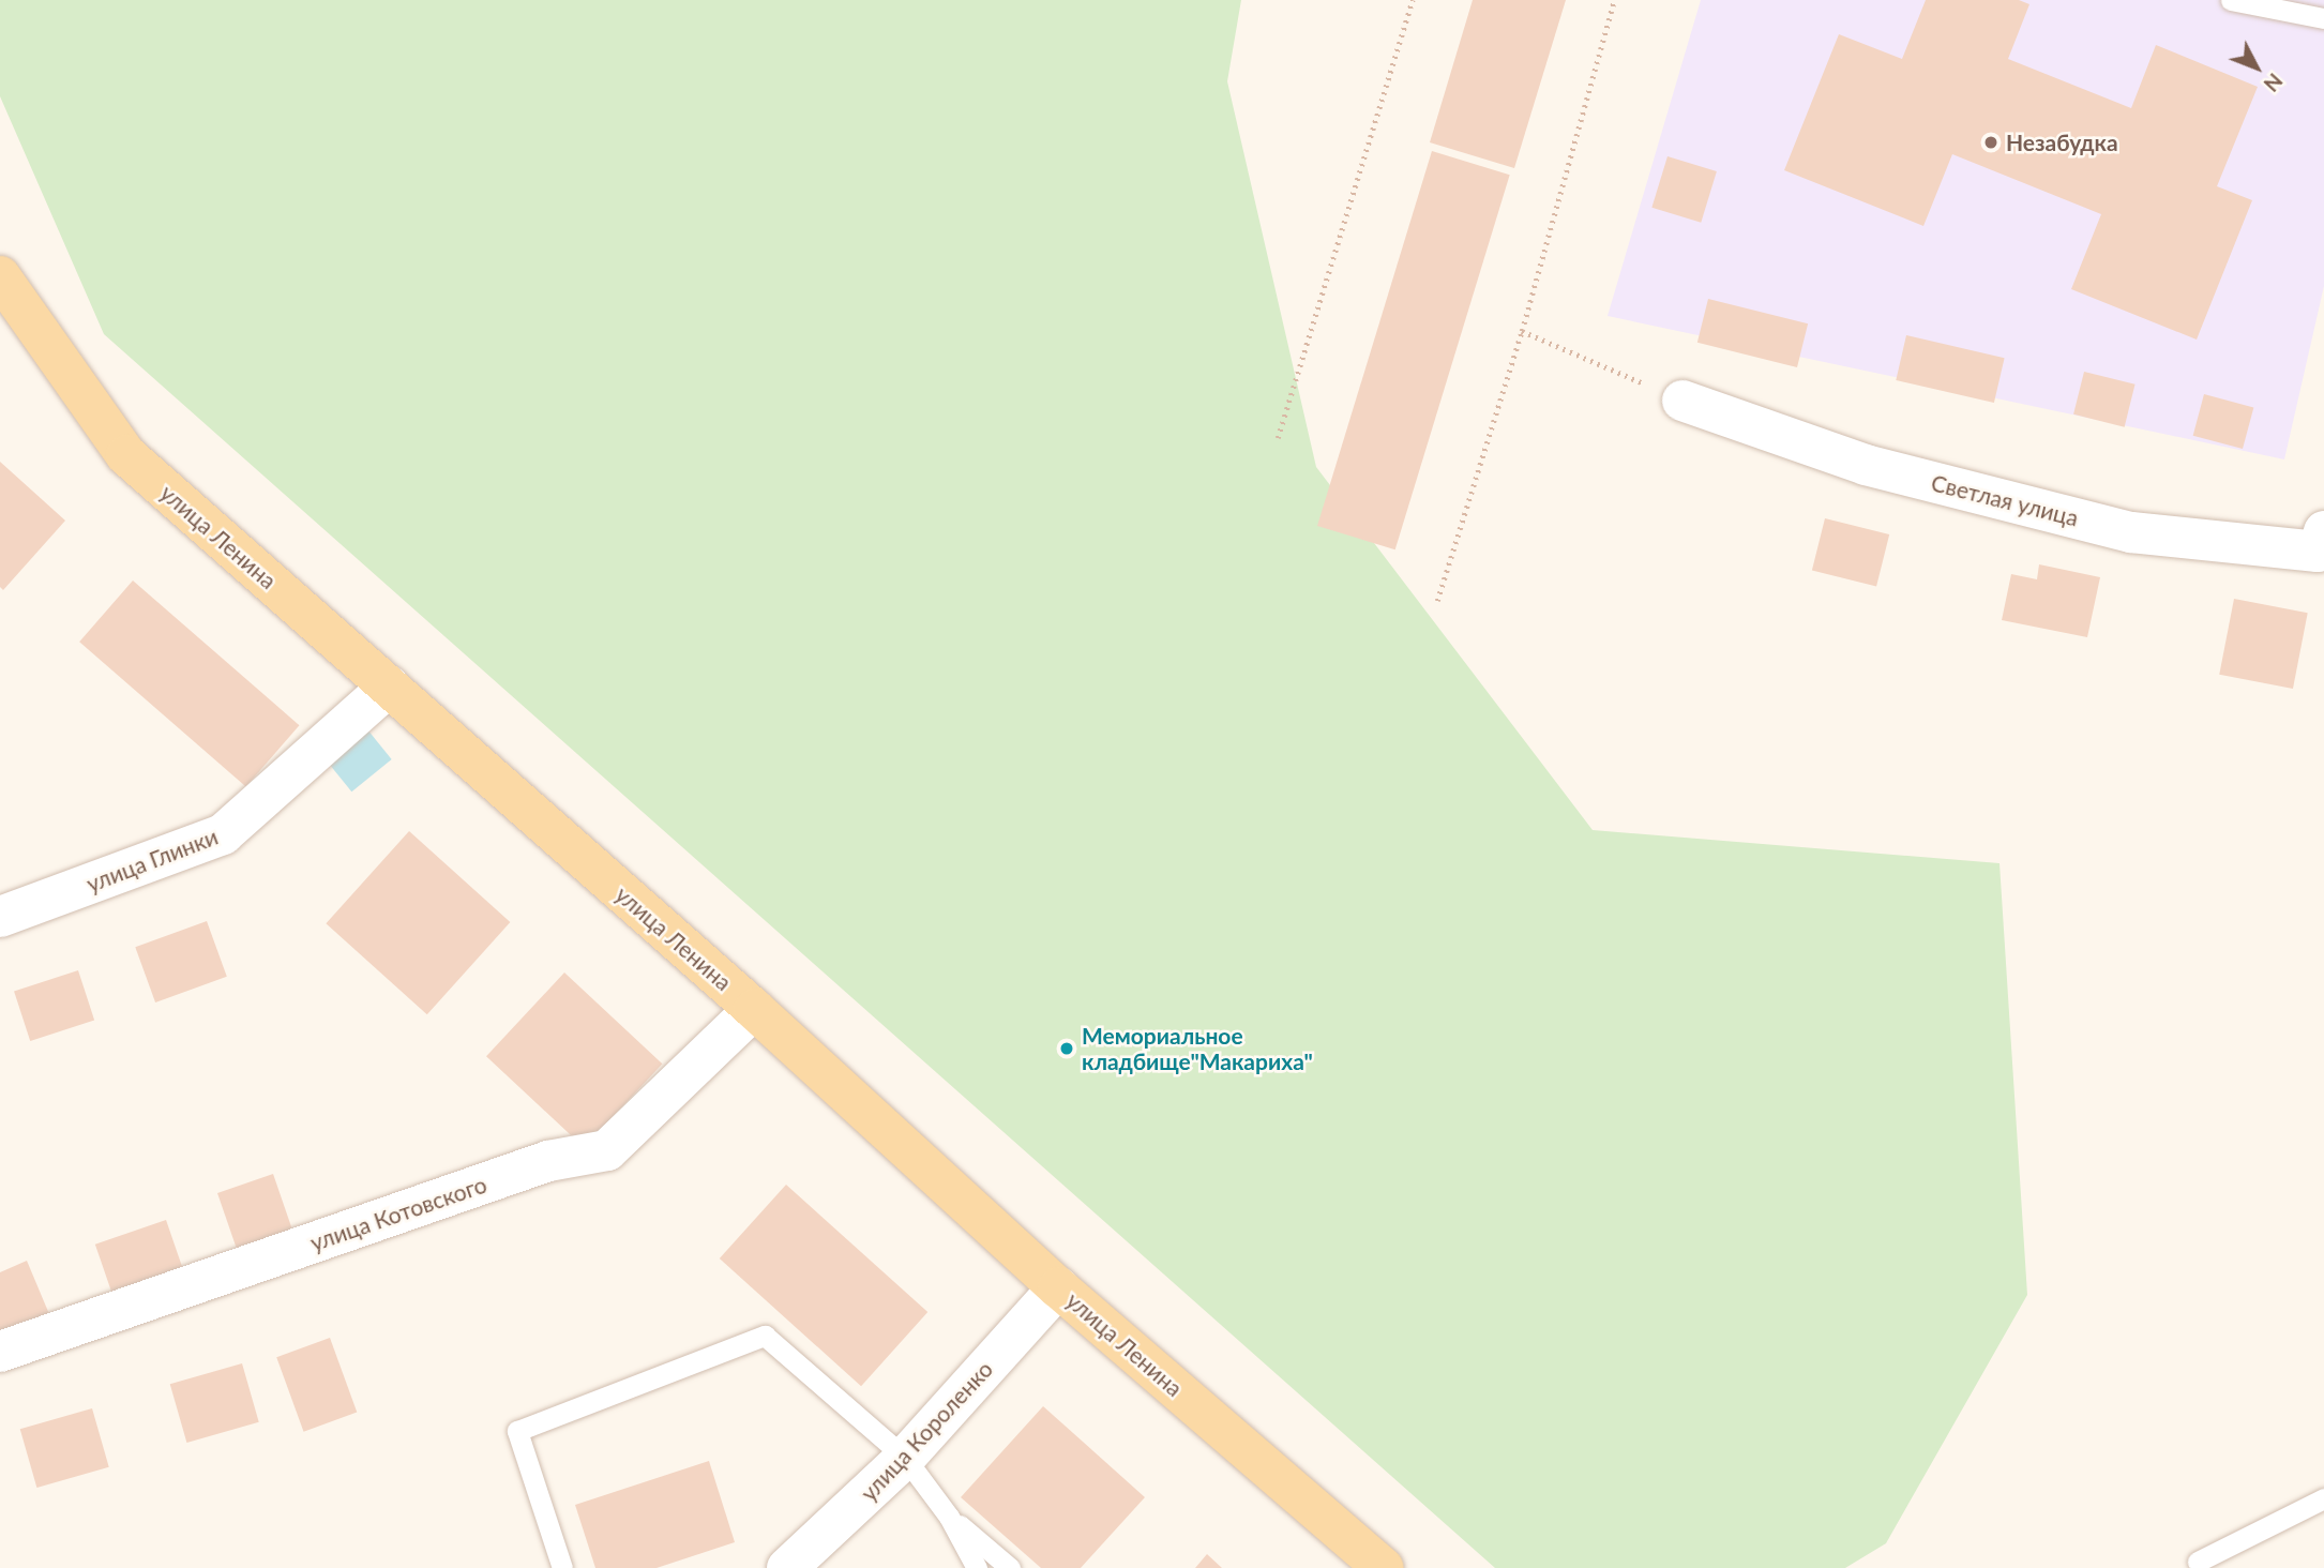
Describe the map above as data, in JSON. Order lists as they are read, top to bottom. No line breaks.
{"streets":{"main road":["улица Ленина"],"street":["Светлая улица","улица Глинки","улица Котовского","улица Короленко"]},"crossings":[["улица Ленина","улица Глинки"],["улица Ленина","улица Котовского"],["улица Ленина","улица Короленко"]],"places":["Незабудка","Мемориальное кладбище\"Макариха\""],"north":"bottom right"}
